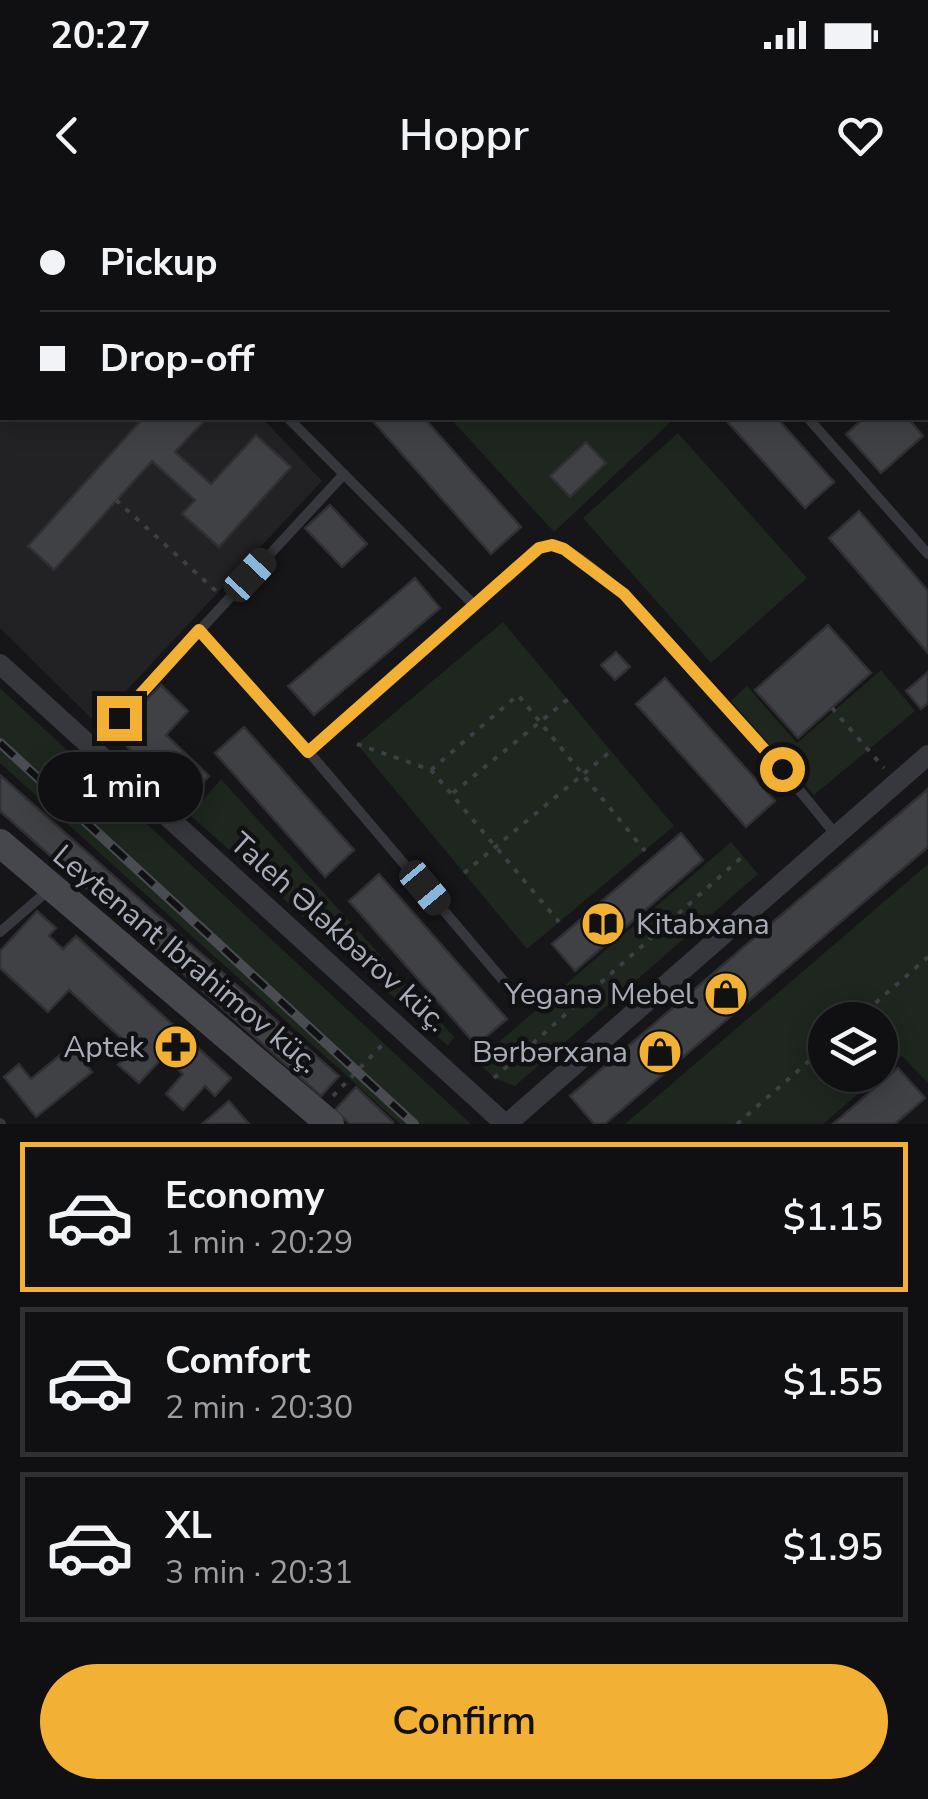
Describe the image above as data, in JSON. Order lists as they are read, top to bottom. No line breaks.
{"streets":{"street":["Taleh Ələkbərov küç.","Leytenant Ibrahimov küç."]},"places":{"library":["Kitabxana"],"shop":["Yeganə Mebel","Bərbərxana"],"pharmacy":["Aptek"]},"page":{"status":"20:27","header":"Hoppr","banner":["Pickup","Drop-off"],"bubble":"1 min","list":[{"name":"Economy","note":"1 min · 20:29","value":"$1.15"},{"name":"Comfort","note":"2 min · 20:30","value":"$1.55"},{"name":"XL","note":"3 min · 20:31","value":"$1.95"}],"buttons":"Confirm"}}
